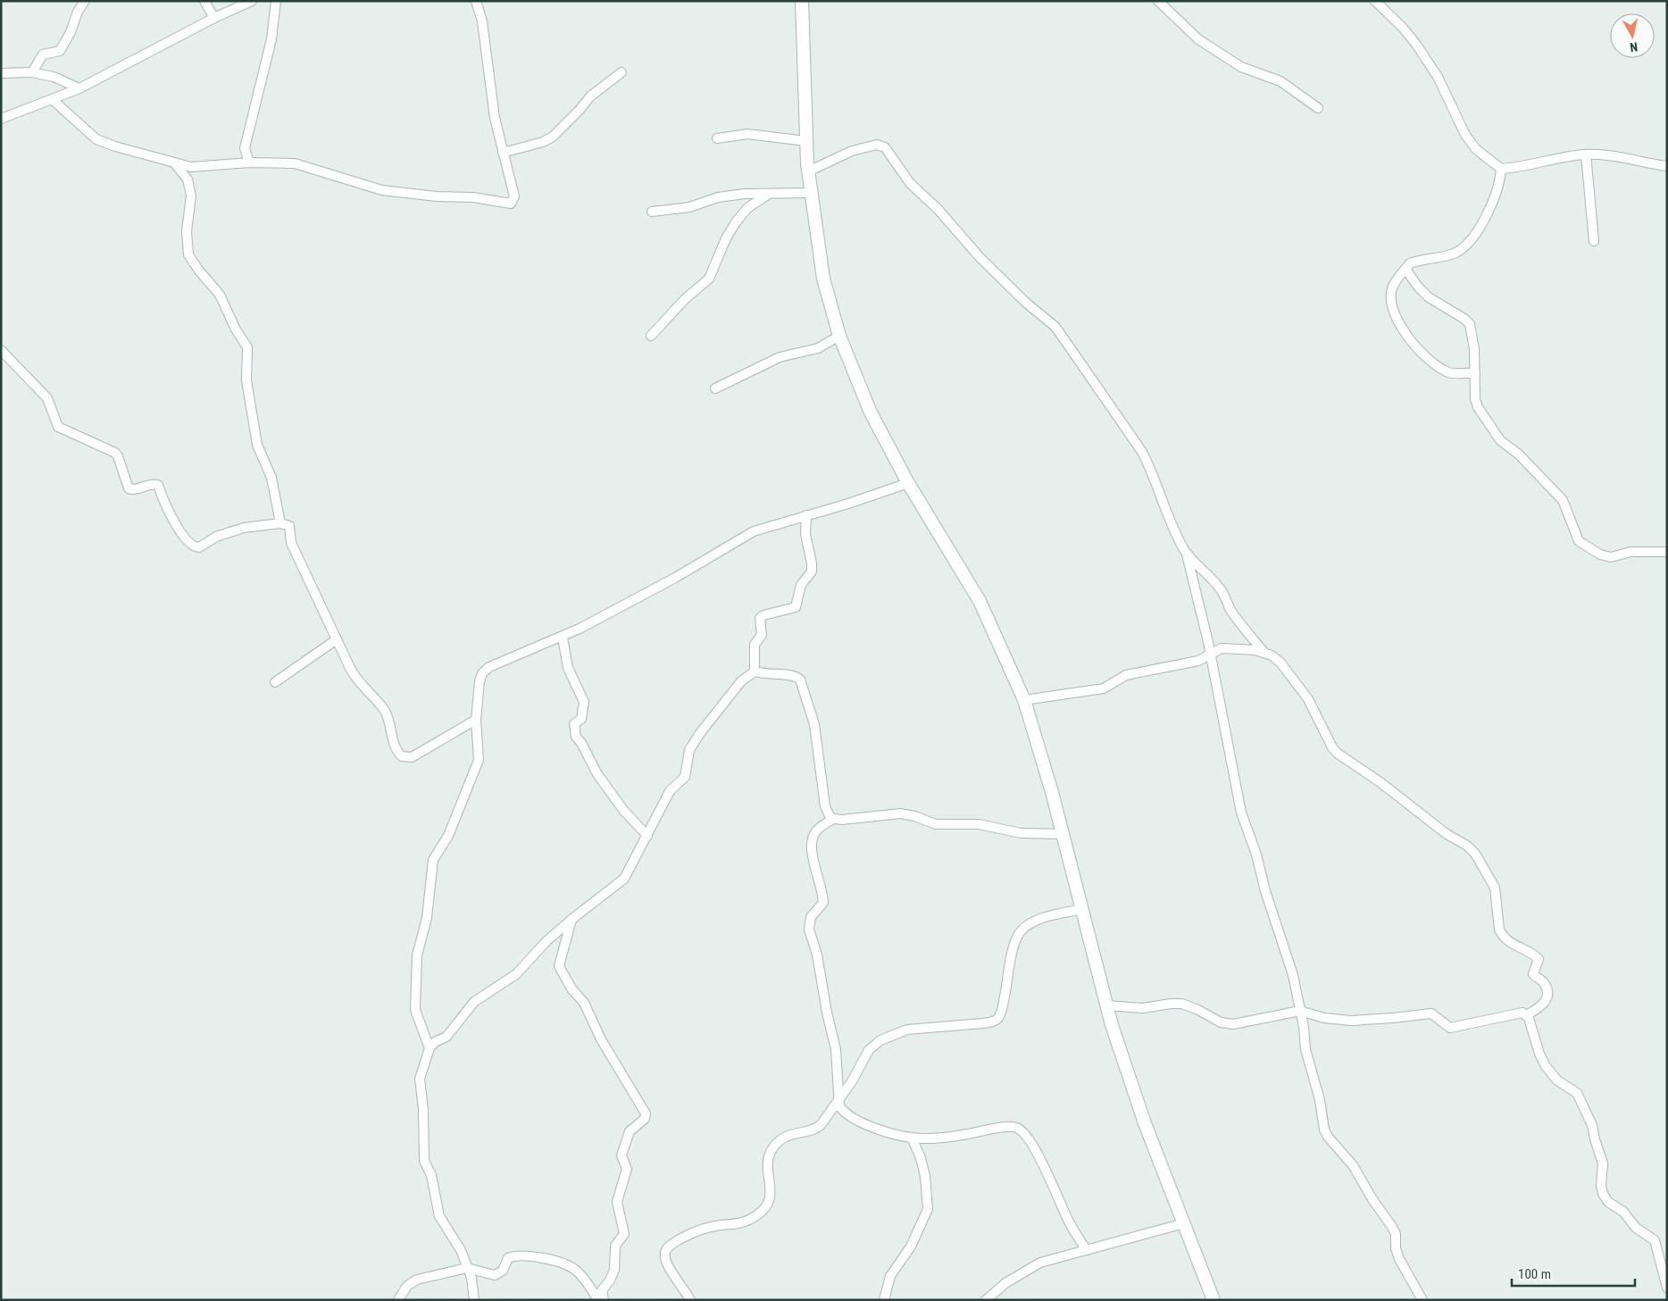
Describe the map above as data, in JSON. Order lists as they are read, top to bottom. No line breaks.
{"scale_bar":"100 m","north":"bottom"}
